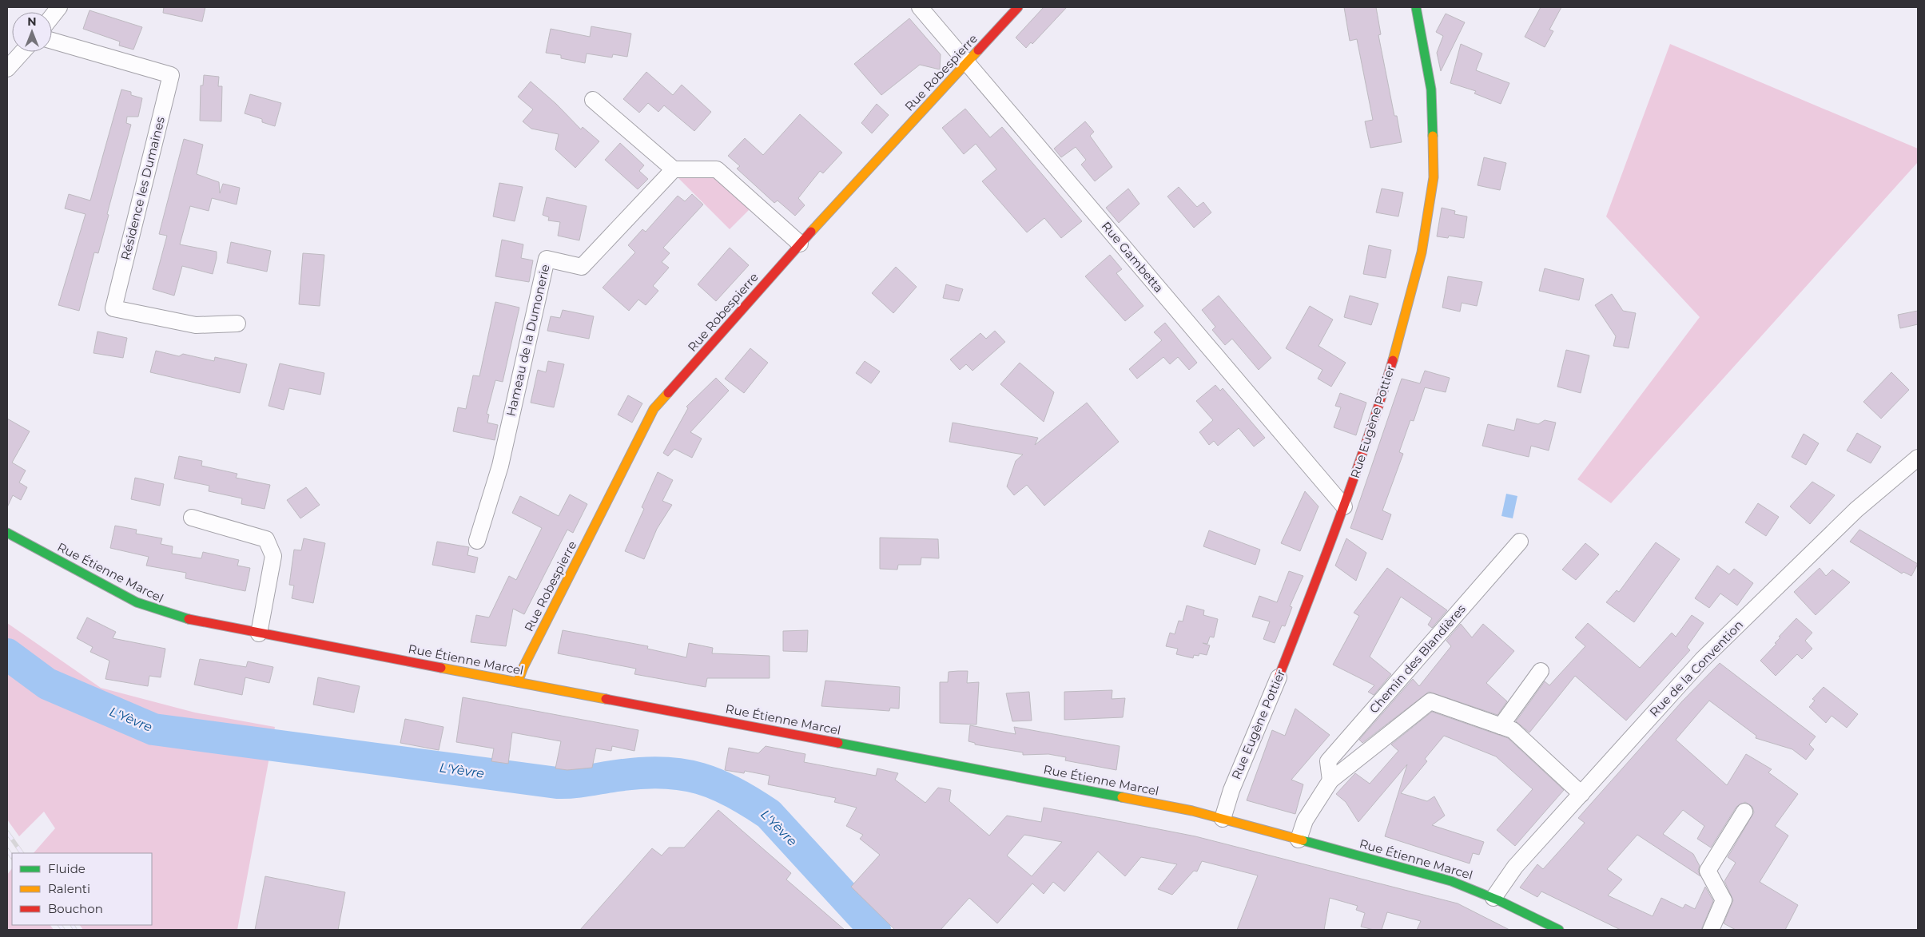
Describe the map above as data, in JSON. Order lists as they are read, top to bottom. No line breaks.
{"streets":{"main road":["Rue Robespierre","Rue Eugène Pottier","Rue Étienne Marcel"],"street":["Résidence les Dumaines","Rue Gambetta","Hameau de la Dumonerie","Chemin des Blandières","Rue de la Convention"]},"crossings":[["Rue Robespierre","Rue Gambetta"],["Rue Robespierre","Rue Étienne Marcel"],["Rue Gambetta","Rue Eugène Pottier"],["Rue Eugène Pottier","Rue Étienne Marcel"],["Rue Étienne Marcel","Rue de la Convention"]],"water":["L'Yèvre"],"legend":["Fluide","Ralenti","Bouchon"],"north":"top"}
